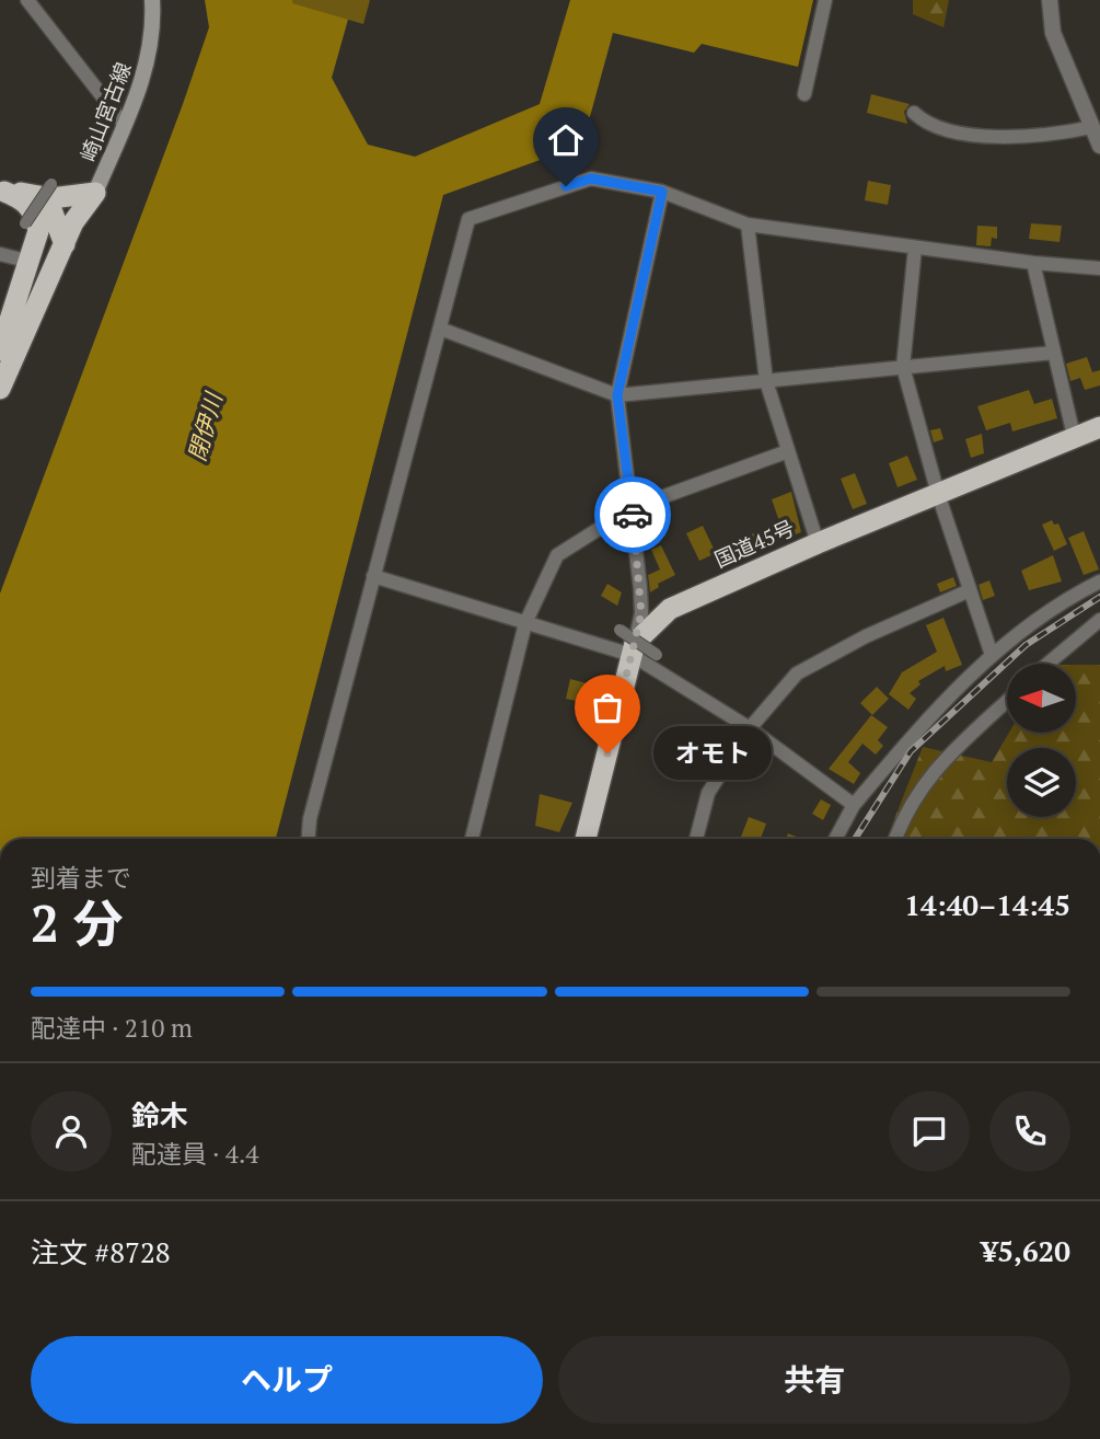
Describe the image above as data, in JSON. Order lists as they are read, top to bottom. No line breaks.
{"streets":{"highway":["国道45号"],"main road":["崎山宮古線"]},"water":["閉伊川"],"places":["オモト"],"north":"left","page":{"bubble":"オモト","heading":["2 分","到着まで","14:40–14:45"],"panel":["鈴木","配達員 · 4.4","注文 #8728","¥5,620"],"bar":"配達中 · 210 m","buttons":["ヘルプ","共有"]}}
